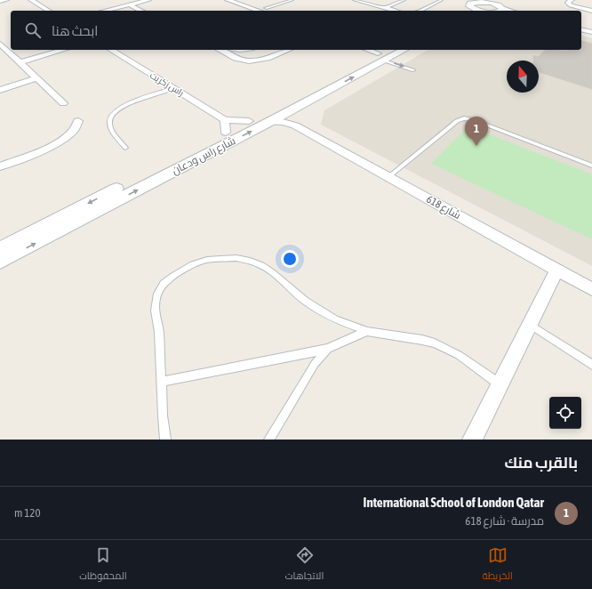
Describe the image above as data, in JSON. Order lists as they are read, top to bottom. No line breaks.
{"streets":{"street":["راس زكريت","شارع راس ودعان","شارع 618"]},"crossings":[["راس زكريت","شارع راس ودعان"],["شارع راس ودعان","شارع 618"]],"north":"top","page":{"search":"ابحث هنا","pins":"1","heading":"بالقرب منك","list":[{"mark":"1","name":"International School of London Qatar","note":"مدرسة · شارع 618","value":"120 m"}],"nav":["الخريطة","الاتجاهات","المحفوظات"]}}
